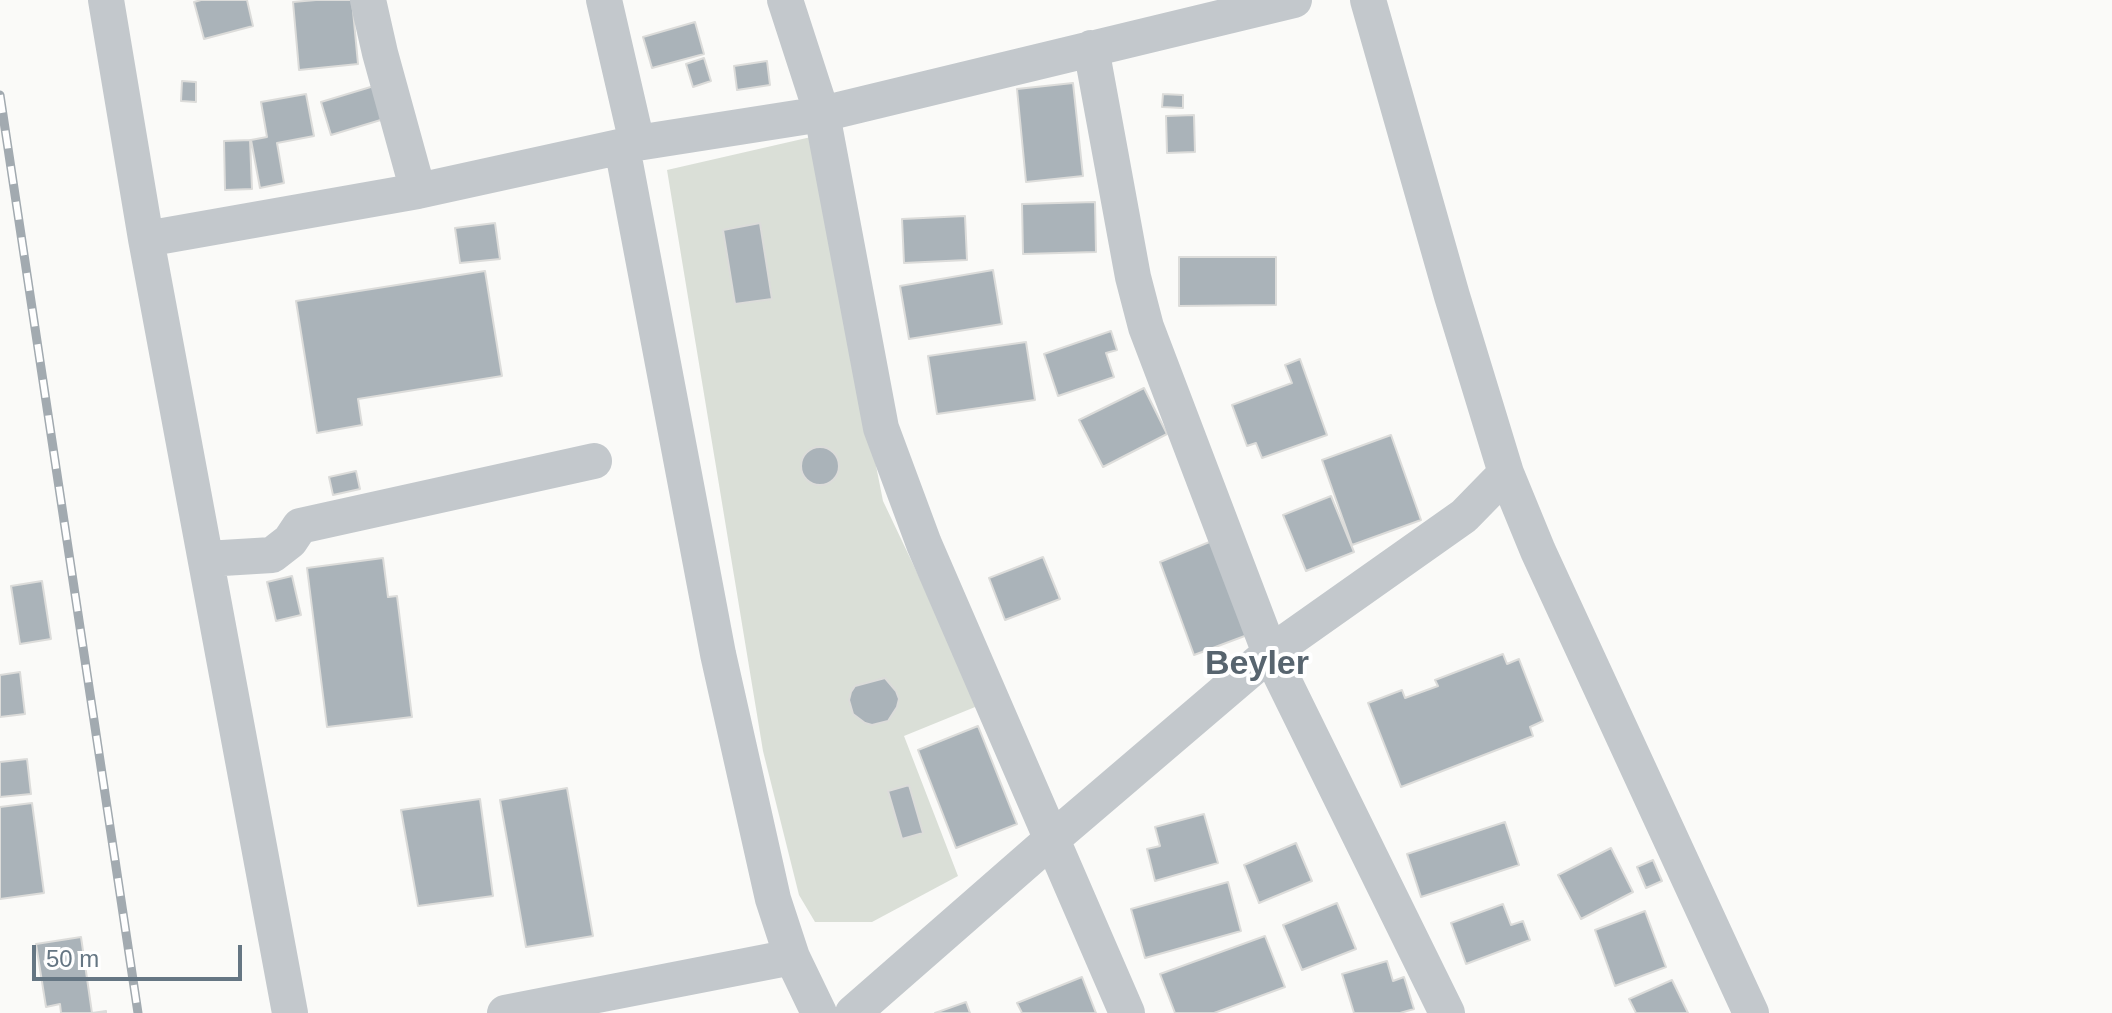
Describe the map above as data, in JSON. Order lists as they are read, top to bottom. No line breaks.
{"districts":["Beyler"],"scale_bar":"50 m"}
